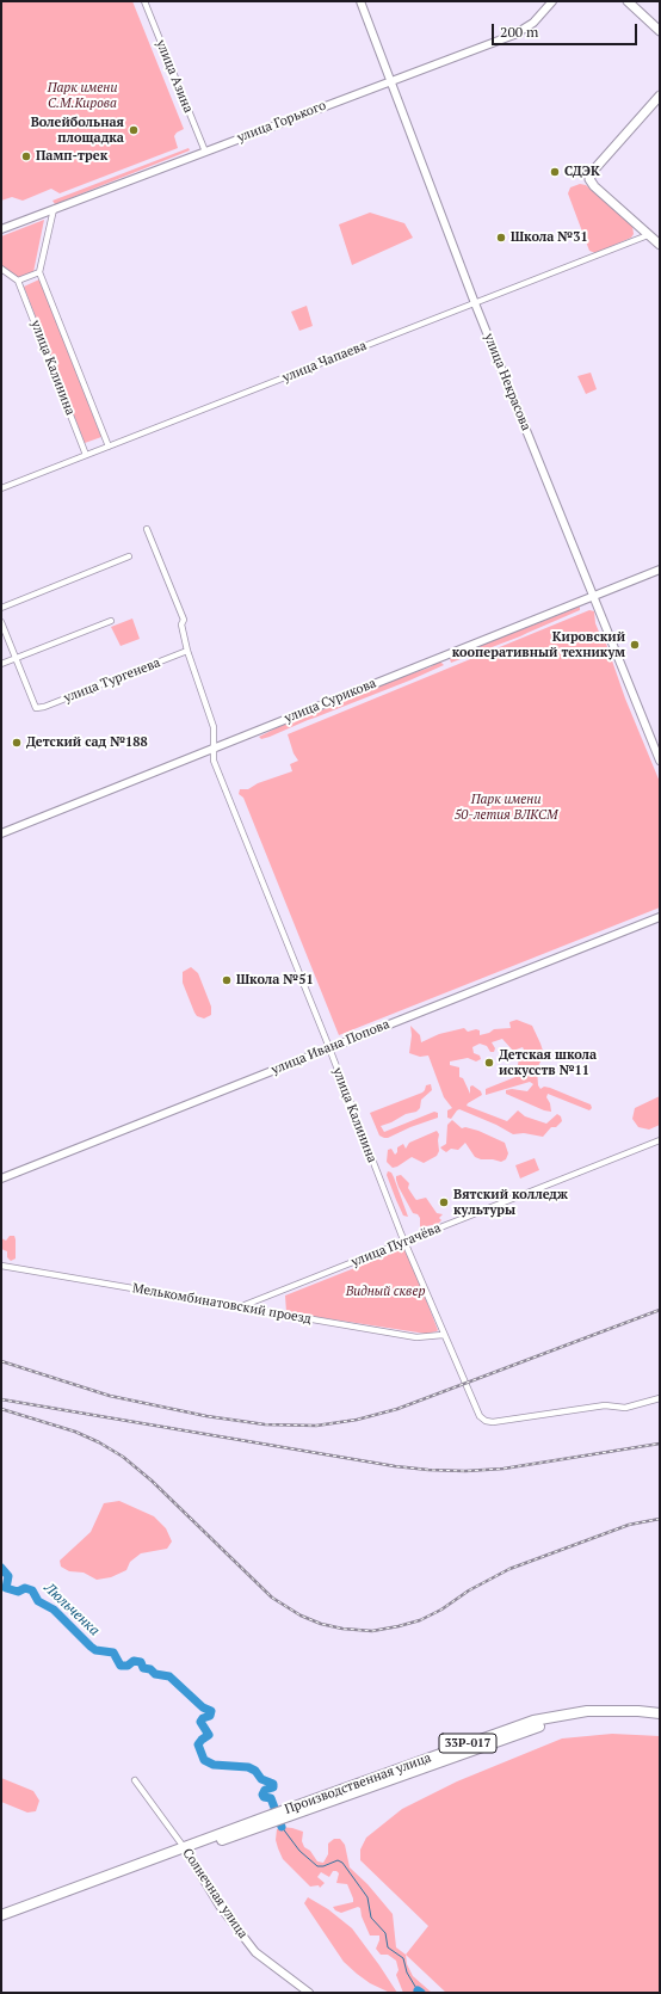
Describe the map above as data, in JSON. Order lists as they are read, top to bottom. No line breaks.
{"streets":{"highway":["33Р-017","Производственная улица"],"street":["улица Азина","улица Горького","улица Чапаева","улица Калинина","улица Некрасова","улица Тургенева","улица Сурикова","улица Ивана Попова","улица Пугачёва","Мелькомбинатовский проезд","Солнечная улица"]},"crossings":[["улица Азина","улица Горького"],["улица Горького","улица Некрасова"],["улица Чапаева","улица Калинина"],["улица Чапаева","улица Некрасова"],["улица Калинина","улица Тургенева"],["улица Калинина","улица Сурикова"],["улица Калинина","улица Ивана Попова"],["улица Калинина","улица Пугачёва"],["улица Калинина","Мелькомбинатовский проезд"],["улица Некрасова","улица Сурикова"],["улица Пугачёва","Мелькомбинатовский проезд"],["Производственная улица","Солнечная улица"]],"water":["Люльченка"],"parks":["Парк имени С.М.Кирова","Парк имени 50-летия ВЛКСМ","Видный сквер"],"places":["Волейбольная площадка","Памп-трек","СДЭК","Школа №31","Кировский кооперативный техникум","Детский сад №188","Школа №51","Детская школа искусств №11","Вятский колледж культуры"],"scale_bar":"200 m"}
